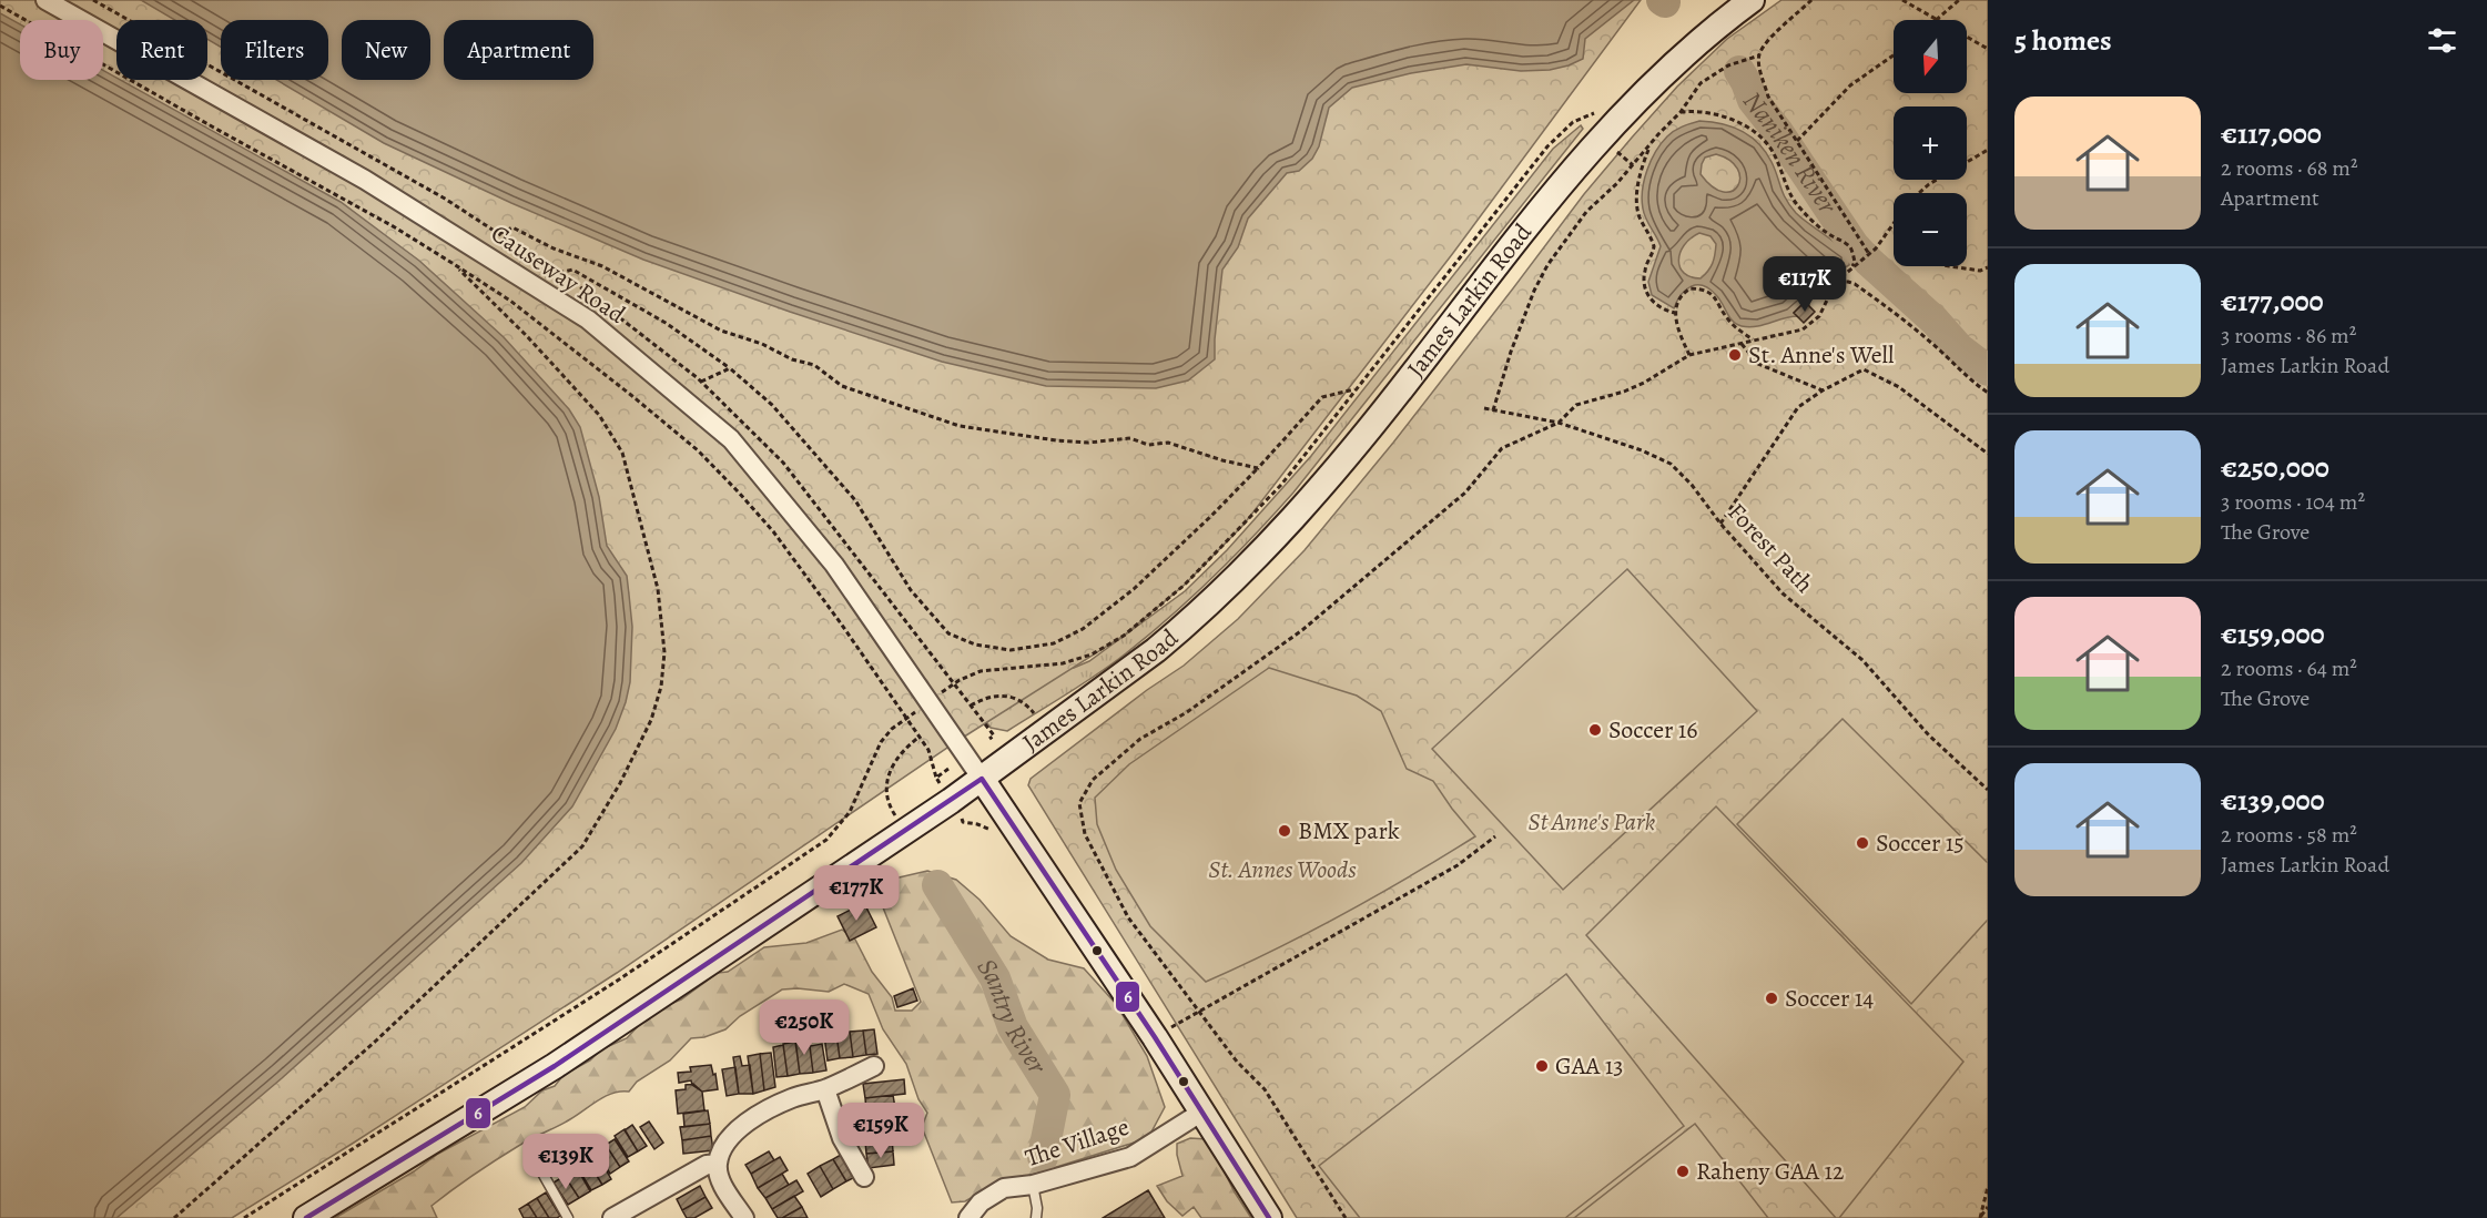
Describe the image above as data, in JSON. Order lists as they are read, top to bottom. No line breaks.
{"streets":{"main road":["James Larkin Road"],"street":["Causeway Road","The Village"],"path":["Forest Path"]},"crossings":[["Causeway Road","James Larkin Road"]],"water":["Naniken River","Santry River"],"parks":["St Anne's Park","St. Annes Woods"],"places":["St. Anne's Well","Soccer 16","BMX park","Soccer 15","Soccer 14","GAA 13","Raheny GAA 12"],"lines":["transit line 6"],"north":"bottom","page":{"heading":"5 homes","map_buttons":["+","−"],"chip":["Buy","Rent","Filters","New","Apartment"],"list":[{"name":"€117,000","note":"2 rooms · 68 m² · Apartment"},{"name":"€177,000","note":"3 rooms · 86 m² · James Larkin Road"},{"name":"€250,000","note":"3 rooms · 104 m² · The Grove"},{"name":"€159,000","note":"2 rooms · 64 m² · The Grove"},{"name":"€139,000","note":"2 rooms · 58 m² · James Larkin Road"}],"price":["€117K","€177K","€250K","€159K","€139K"]}}
